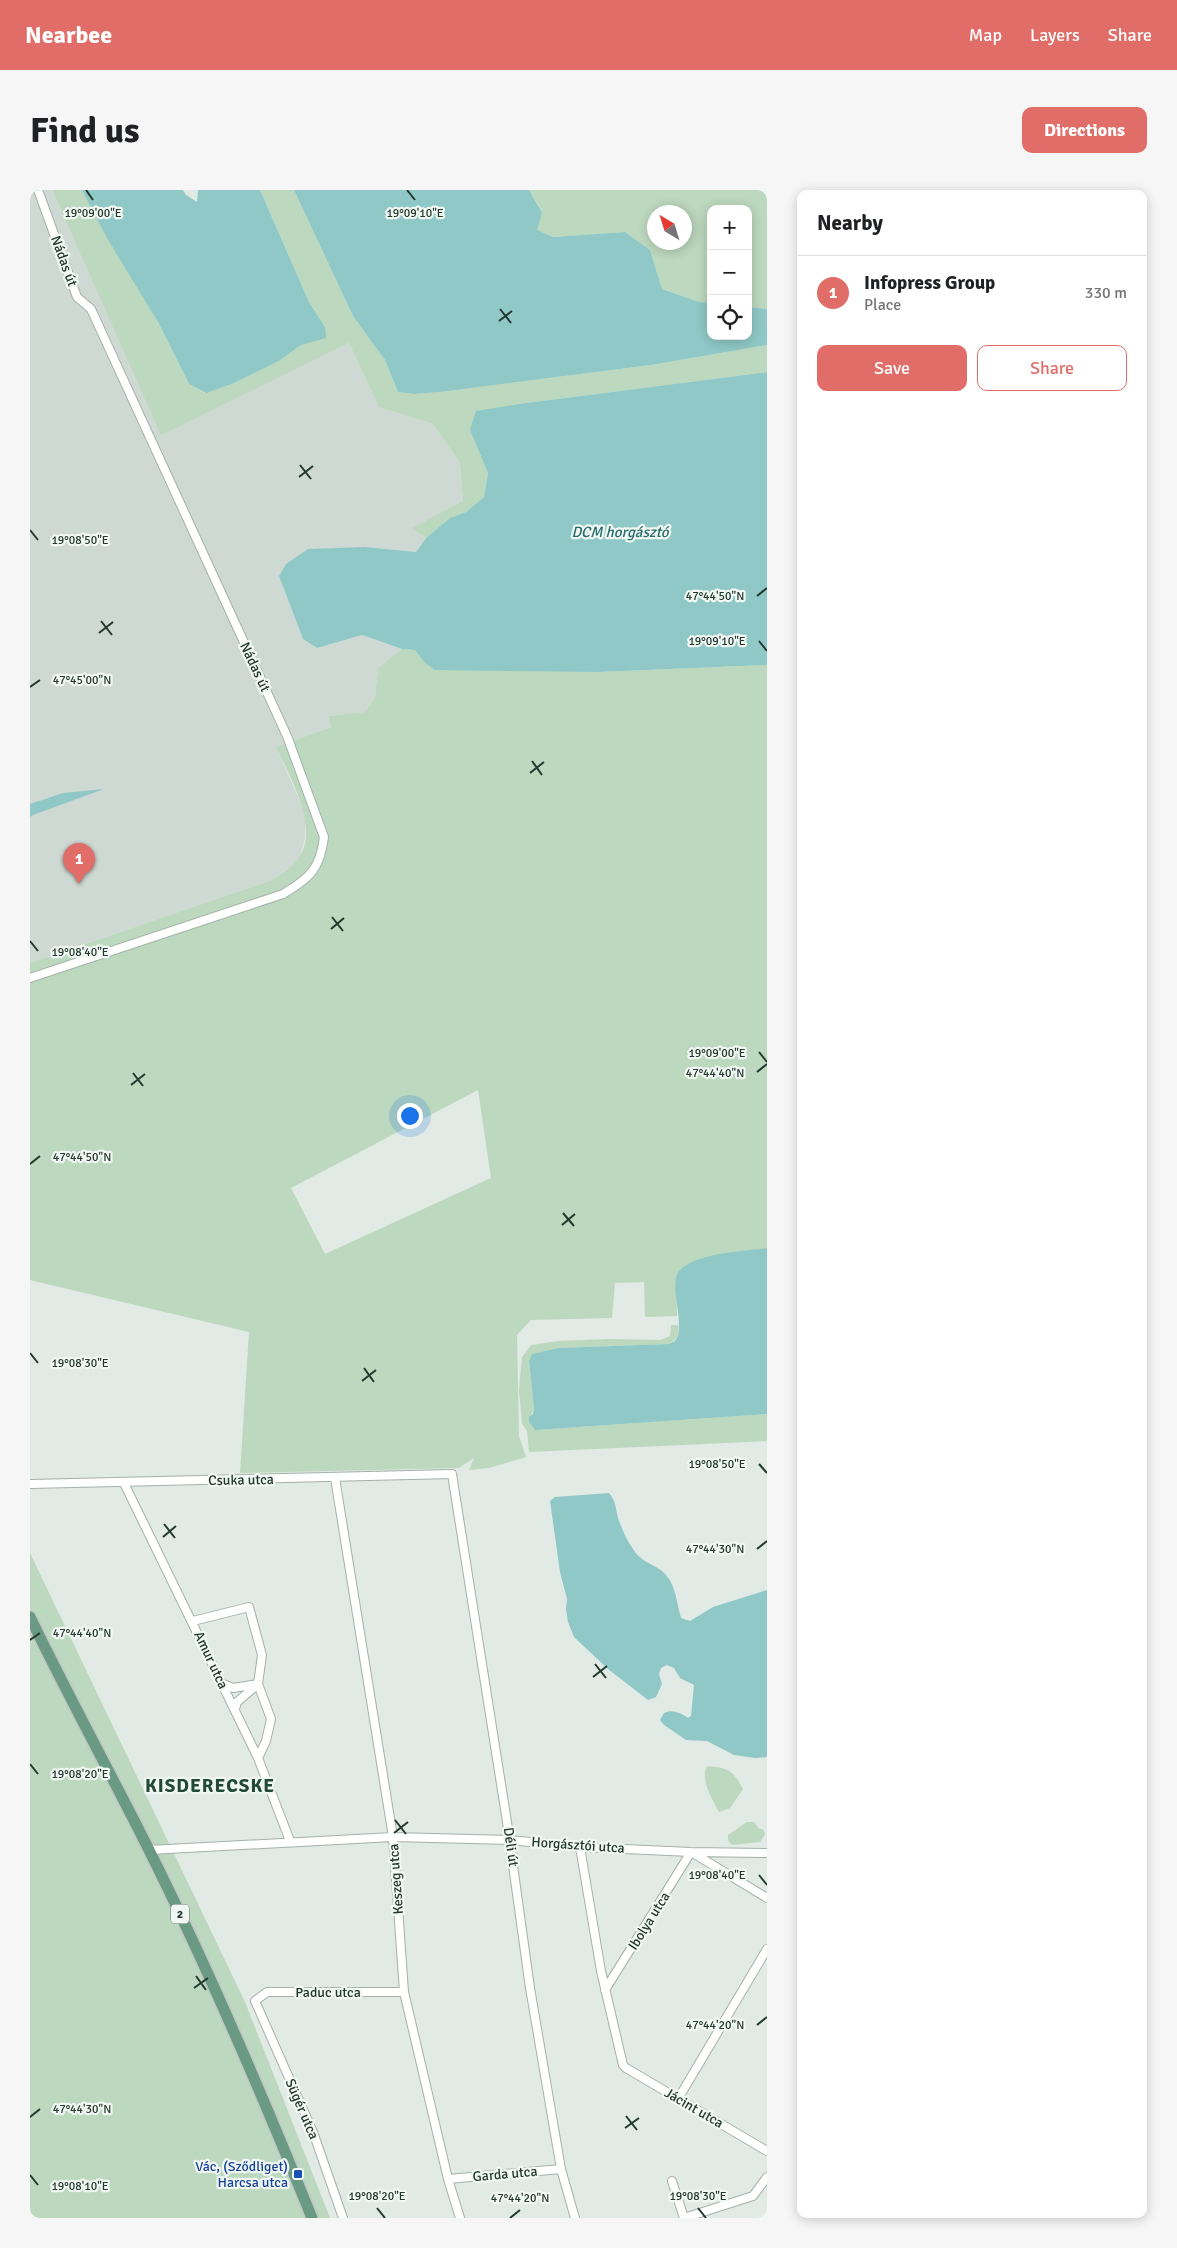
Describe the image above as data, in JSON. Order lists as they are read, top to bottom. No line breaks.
{"streets":{"main road":["2"],"street":["Nádas út","Csuka utca","Amur utca","Horgásztói utca","Déli út","Keszeg utca","Ibolya utca","Paduc utca","Jácint utca","Sügér utca","Garda utca"]},"crossings":[["Csuka utca","Amur utca"],["Csuka utca","Déli út"],["Csuka utca","Keszeg utca"],["Amur utca","Horgásztói utca"],["Horgásztói utca","Déli út"],["Horgásztói utca","Keszeg utca"],["Horgásztói utca","2"],["Horgásztói utca","Ibolya utca"],["Déli út","Garda utca"],["Keszeg utca","Paduc utca"],["Keszeg utca","Garda utca"],["Ibolya utca","Jácint utca"],["Paduc utca","Sügér utca"]],"districts":["KISDERECSKE"],"water":["DCM horgásztó"],"places":{"transit":["Vác, (Sződliget) Harcsa utca"]},"north":"top left","page":{"header":"Nearbee","nav":["Map","Layers","Share"],"buttons":["Directions",["Save","Share"]],"title":"Find us","heading":"Nearby","map_buttons":["+","−"],"list":[{"mark":"1","name":"Infopress Group","note":"Place","value":"330 m"}],"pins":"1"},"coordinates":["19°09'00\"E","19°09'10\"E","19°08'50\"E","47°44'50\"N","47°45'00\"N","19°08'40\"E","47°44'40\"N","19°08'30\"E","47°44'30\"N","19°08'20\"E","47°44'20\"N","19°08'10\"E"]}
